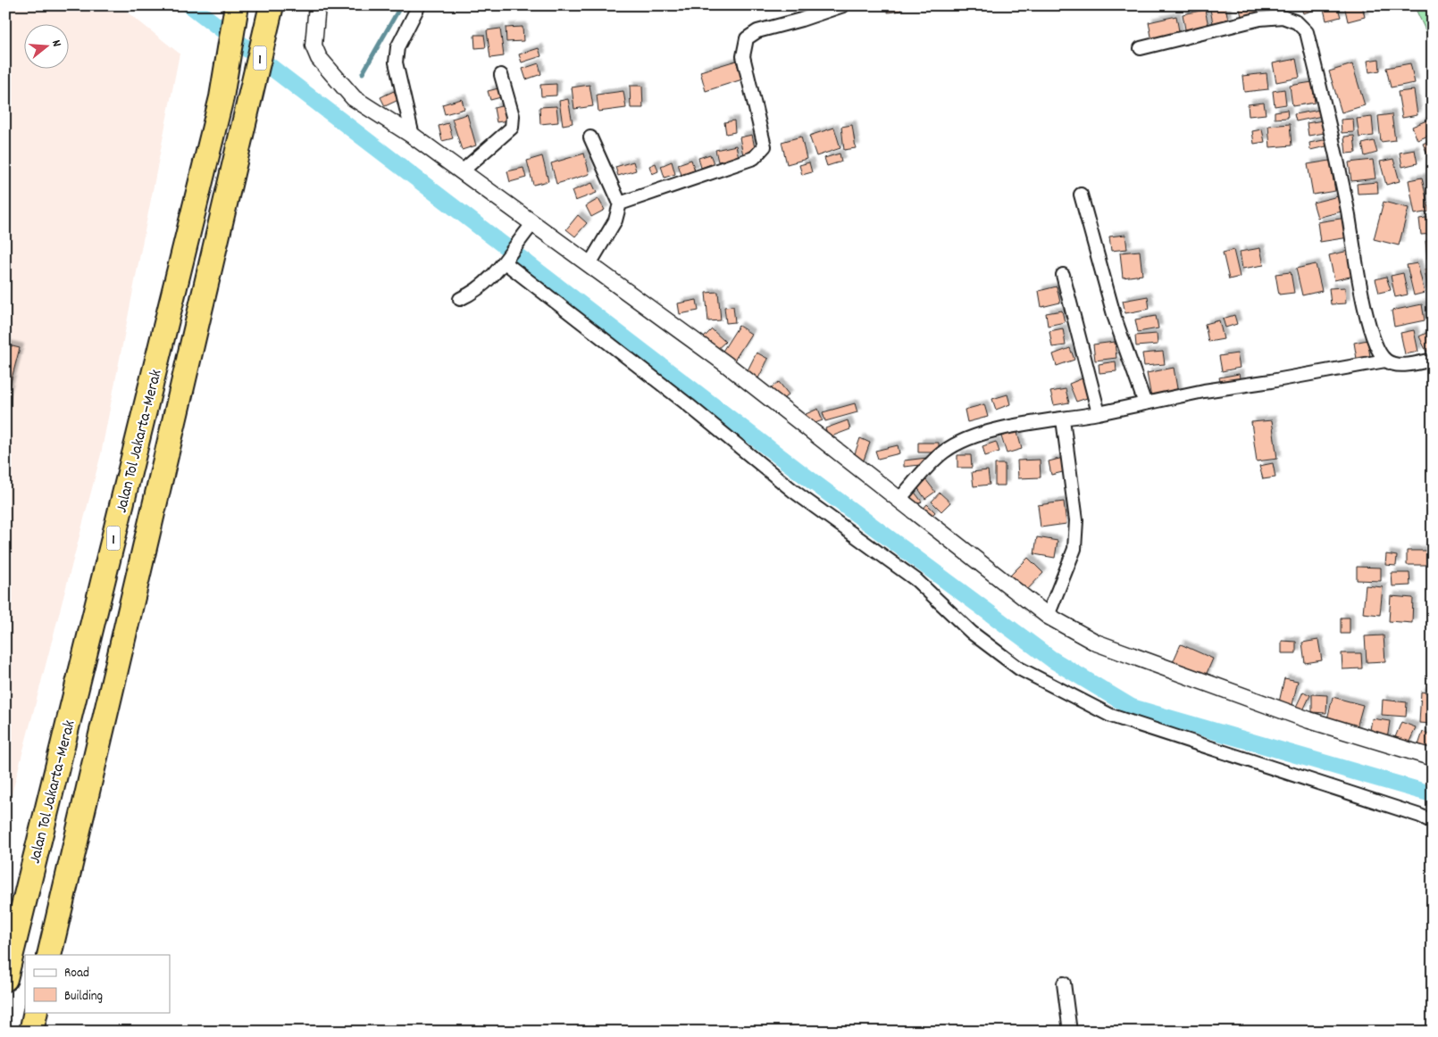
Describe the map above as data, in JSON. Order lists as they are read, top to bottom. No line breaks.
{"streets":{"highway":["1","Jalan Tol Jakarta–Merak"]},"legend":["Road","Building"],"north":"right"}
